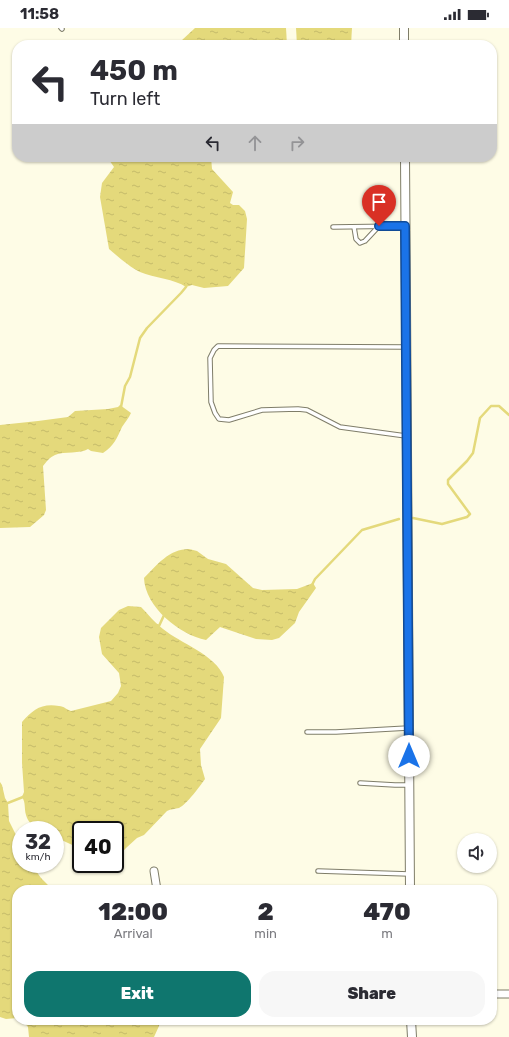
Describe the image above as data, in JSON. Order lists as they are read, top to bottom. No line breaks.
{"page":{"status":"11:58","turn":["450 m","Turn left"],"speed":"32 km/h","limit":"40","eta":["12:00","Arrival","2","min","470","m"],"buttons":["Exit","Share"]}}
